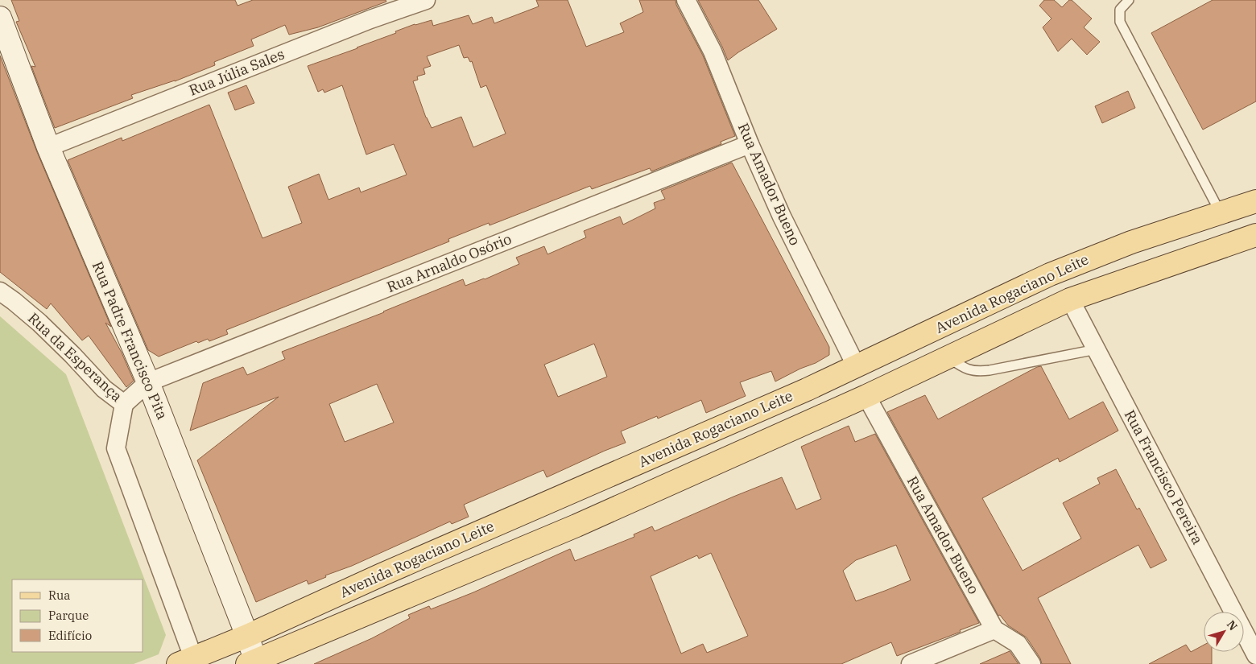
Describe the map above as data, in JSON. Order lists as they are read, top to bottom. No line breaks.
{"streets":{"main road":["Avenida Rogaciano Leite"],"street":["Rua Júlia Sales","Rua Amador Bueno","Rua Arnaldo Osório","Rua Padre Francisco Pita","Rua da Esperança","Rua Francisco Pereira"]},"crossings":[["Rua Júlia Sales","Rua Padre Francisco Pita"],["Rua Amador Bueno","Rua Arnaldo Osório"],["Rua Amador Bueno","Avenida Rogaciano Leite"],["Rua Arnaldo Osório","Rua Padre Francisco Pita"],["Rua Arnaldo Osório","Rua da Esperança"],["Avenida Rogaciano Leite","Rua Padre Francisco Pita"],["Avenida Rogaciano Leite","Rua Francisco Pereira"],["Rua Padre Francisco Pita","Rua da Esperança"]],"legend":["Rua","Parque","Edifício"],"north":"top right"}
